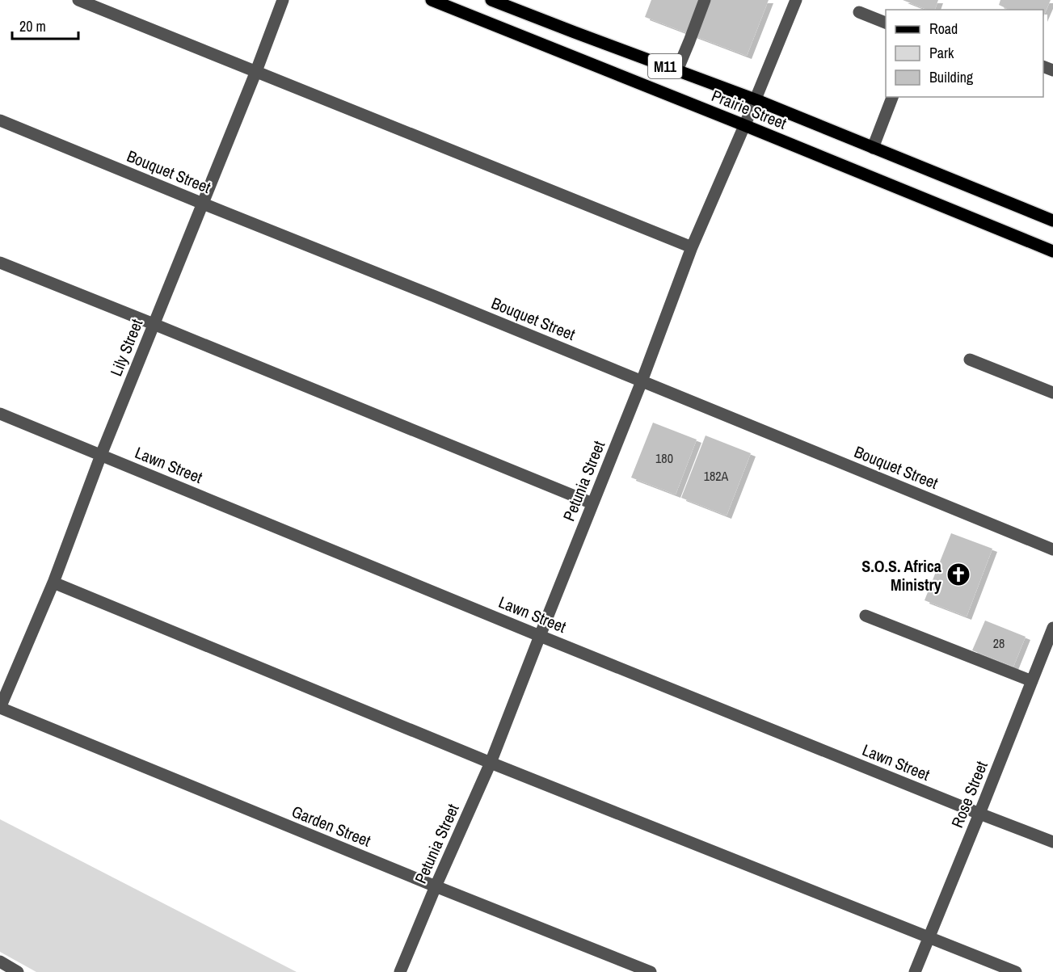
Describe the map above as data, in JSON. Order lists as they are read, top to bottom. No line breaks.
{"streets":{"main road":["M11","Prairie Street"],"street":["Bouquet Street","Lily Street","Lawn Street","Petunia Street","Rose Street","Garden Street"]},"crossings":[["Prairie Street","Petunia Street"],["Bouquet Street","Lily Street"],["Bouquet Street","Petunia Street"],["Lily Street","Lawn Street"],["Lily Street","Garden Street"],["Lawn Street","Petunia Street"],["Lawn Street","Rose Street"],["Petunia Street","Garden Street"]],"places":{"church":["S.O.S. Africa Ministry"]},"house_numbers":["180","182A","28"],"legend":["Road","Park","Building"],"scale_bar":"20 m"}
